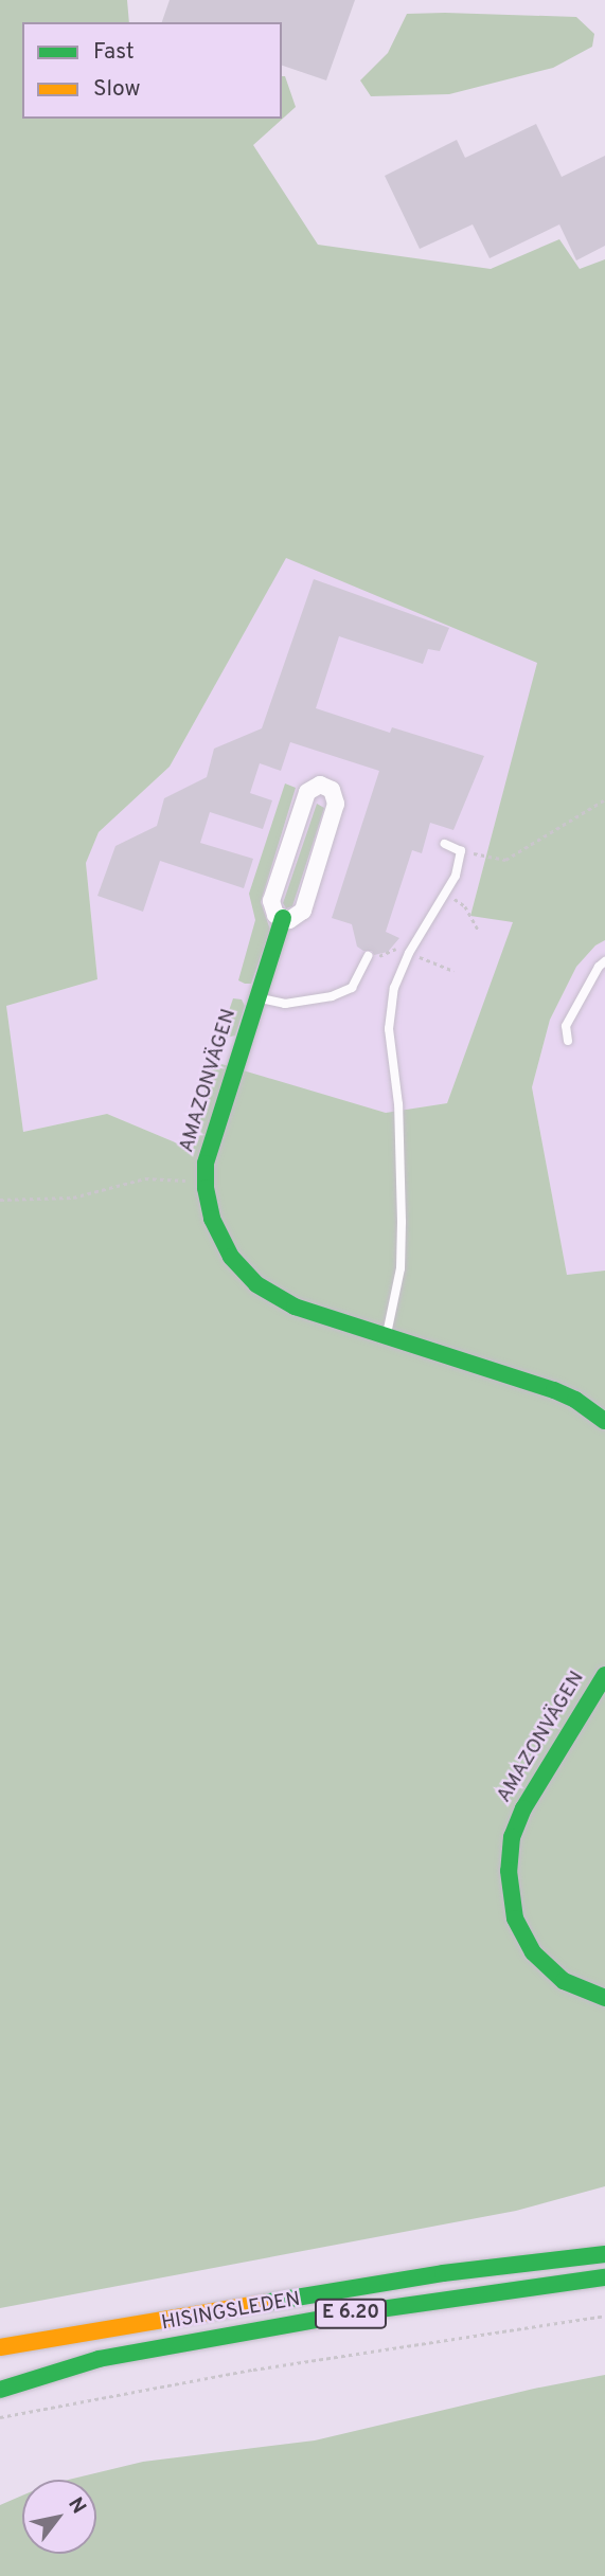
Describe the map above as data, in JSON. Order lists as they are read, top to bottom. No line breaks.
{"streets":{"main road":["AMAZONVÄGEN","HISINGSLEDEN","E 6.20"]},"legend":["Fast","Slow"],"north":"top right"}
